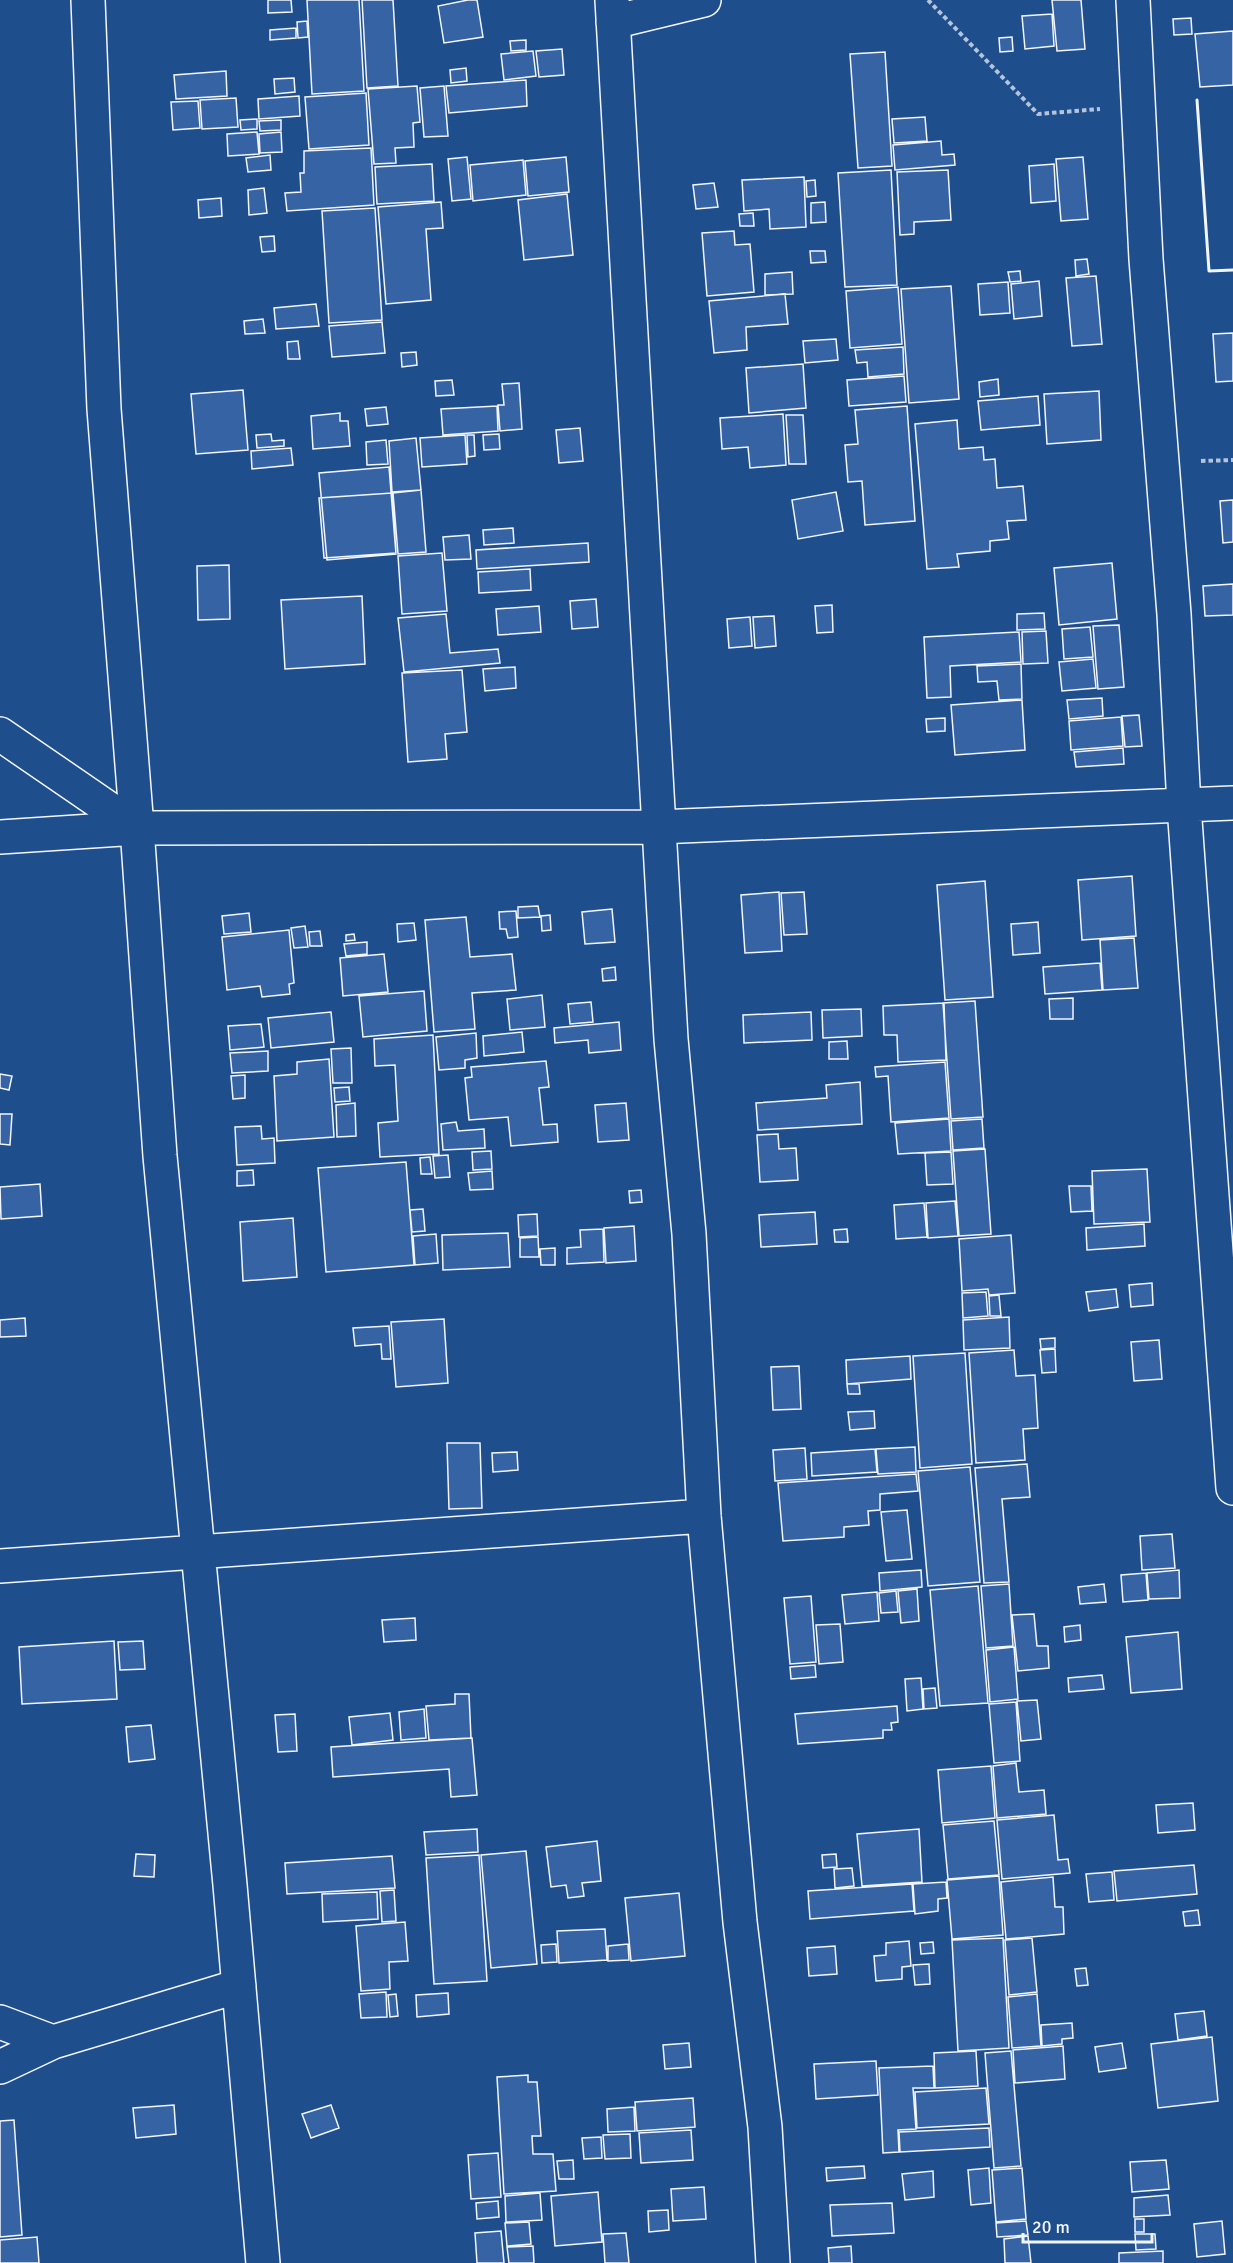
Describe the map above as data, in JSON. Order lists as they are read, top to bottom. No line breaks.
{"scale_bar":"20 m"}
